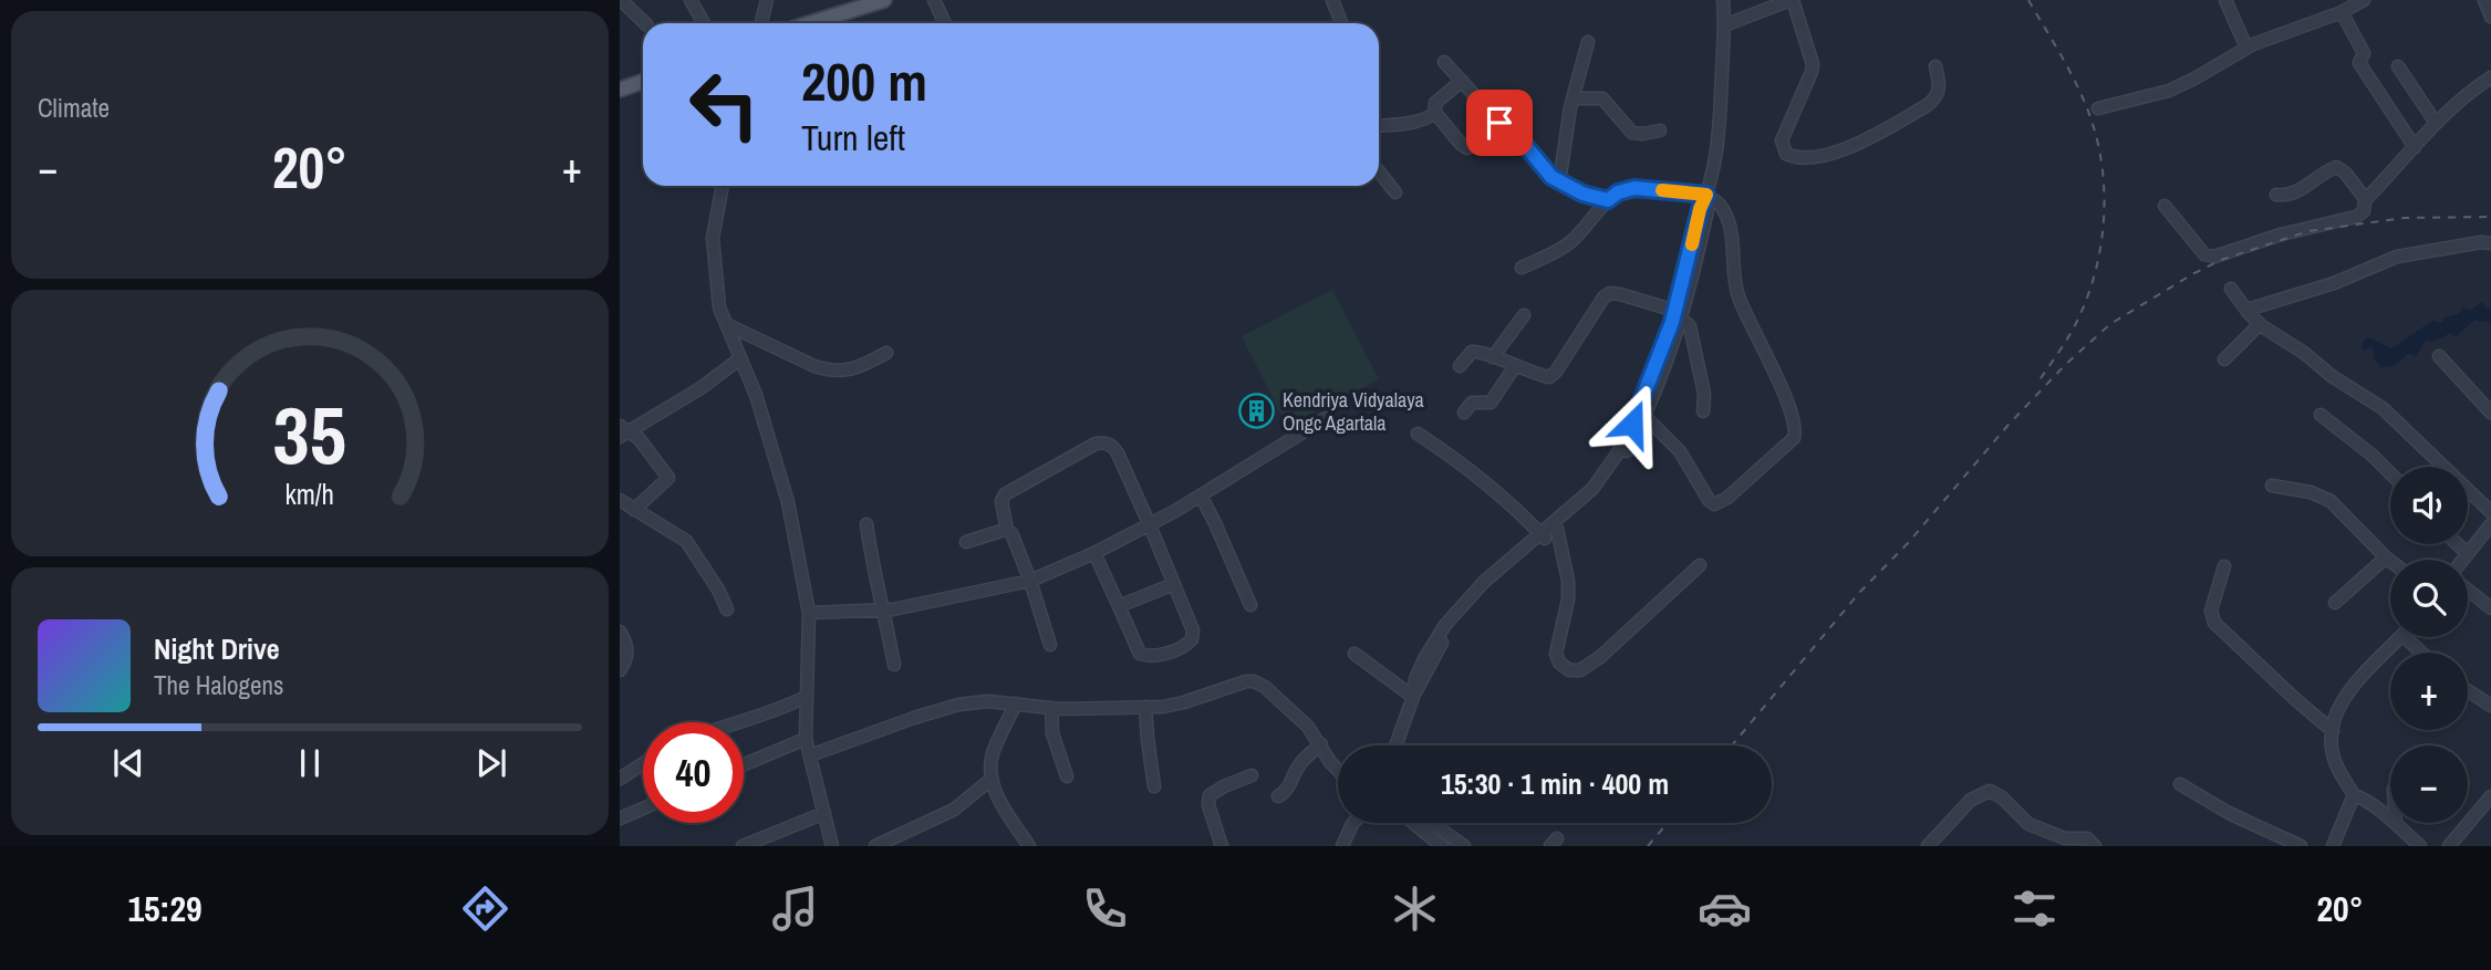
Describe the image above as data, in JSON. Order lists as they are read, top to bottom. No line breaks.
{"places":{"building":["Kendriya Vidyalaya Ongc Agartala"]},"page":{"tile":"Climate","turn":["200 m","Turn left"],"heat":["−","20°","+"],"map_buttons":["+","−"],"song":["Night Drive","The Halogens"],"limit":"40","trip":"15:30 · 1 min · 400 m","tabs":["15:29","20°"],"gauge":["35","km/h"]}}
